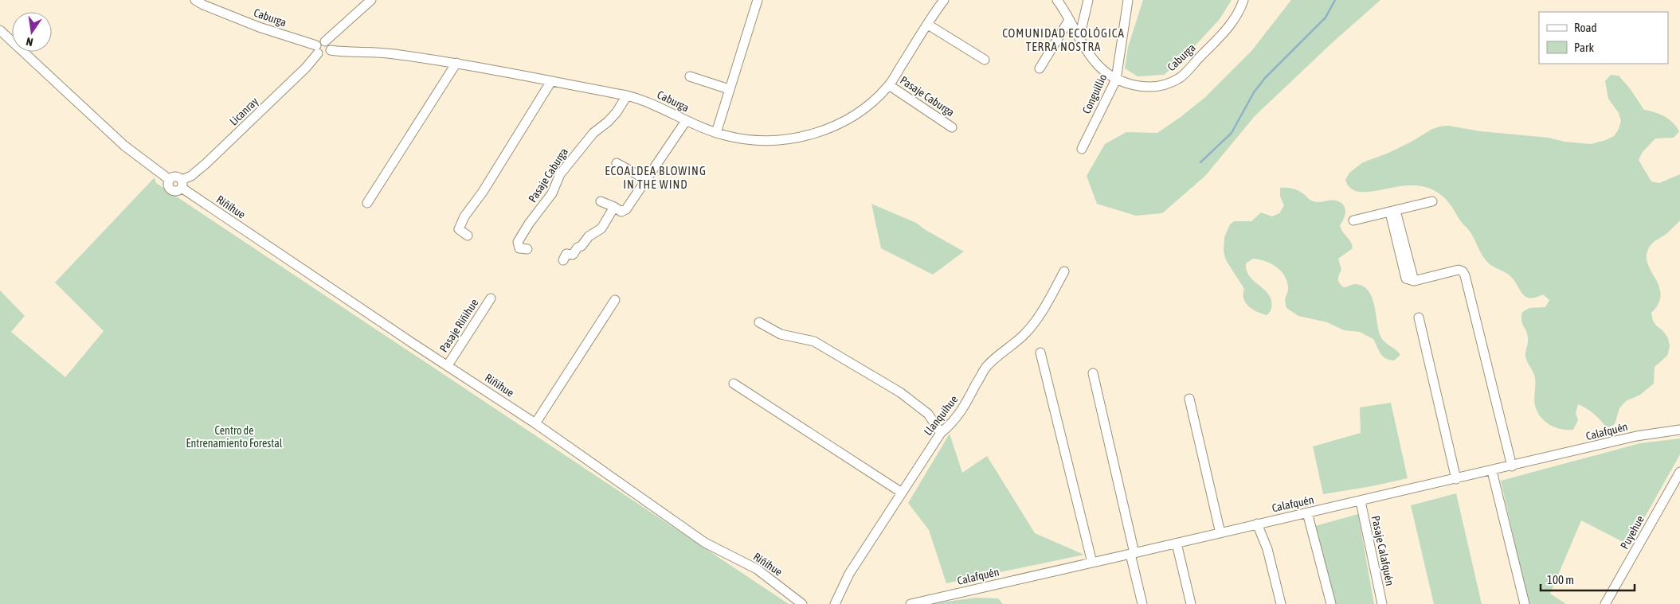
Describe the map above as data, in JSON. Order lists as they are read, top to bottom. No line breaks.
{"streets":{"street":["Caburga","Conguillio","Pasaje Caburga","Licanray","Riñihue","Pasaje Riñihue","Llanquihue","Calafquén","Puyehue","Pasaje Calafquén"]},"crossings":[["Caburga","Conguillio"],["Caburga","Pasaje Caburga"],["Caburga","Licanray"],["Licanray","Riñihue"],["Riñihue","Pasaje Riñihue"],["Calafquén","Pasaje Calafquén"]],"districts":["COMUNIDAD ECOLÓGICA TERRA NOSTRA","ECOALDEA BLOWING IN THE WIND"],"parks":["Centro de Entrenamiento Forestal"],"legend":["Road","Park"],"scale_bar":"100 m","north":"bottom"}
